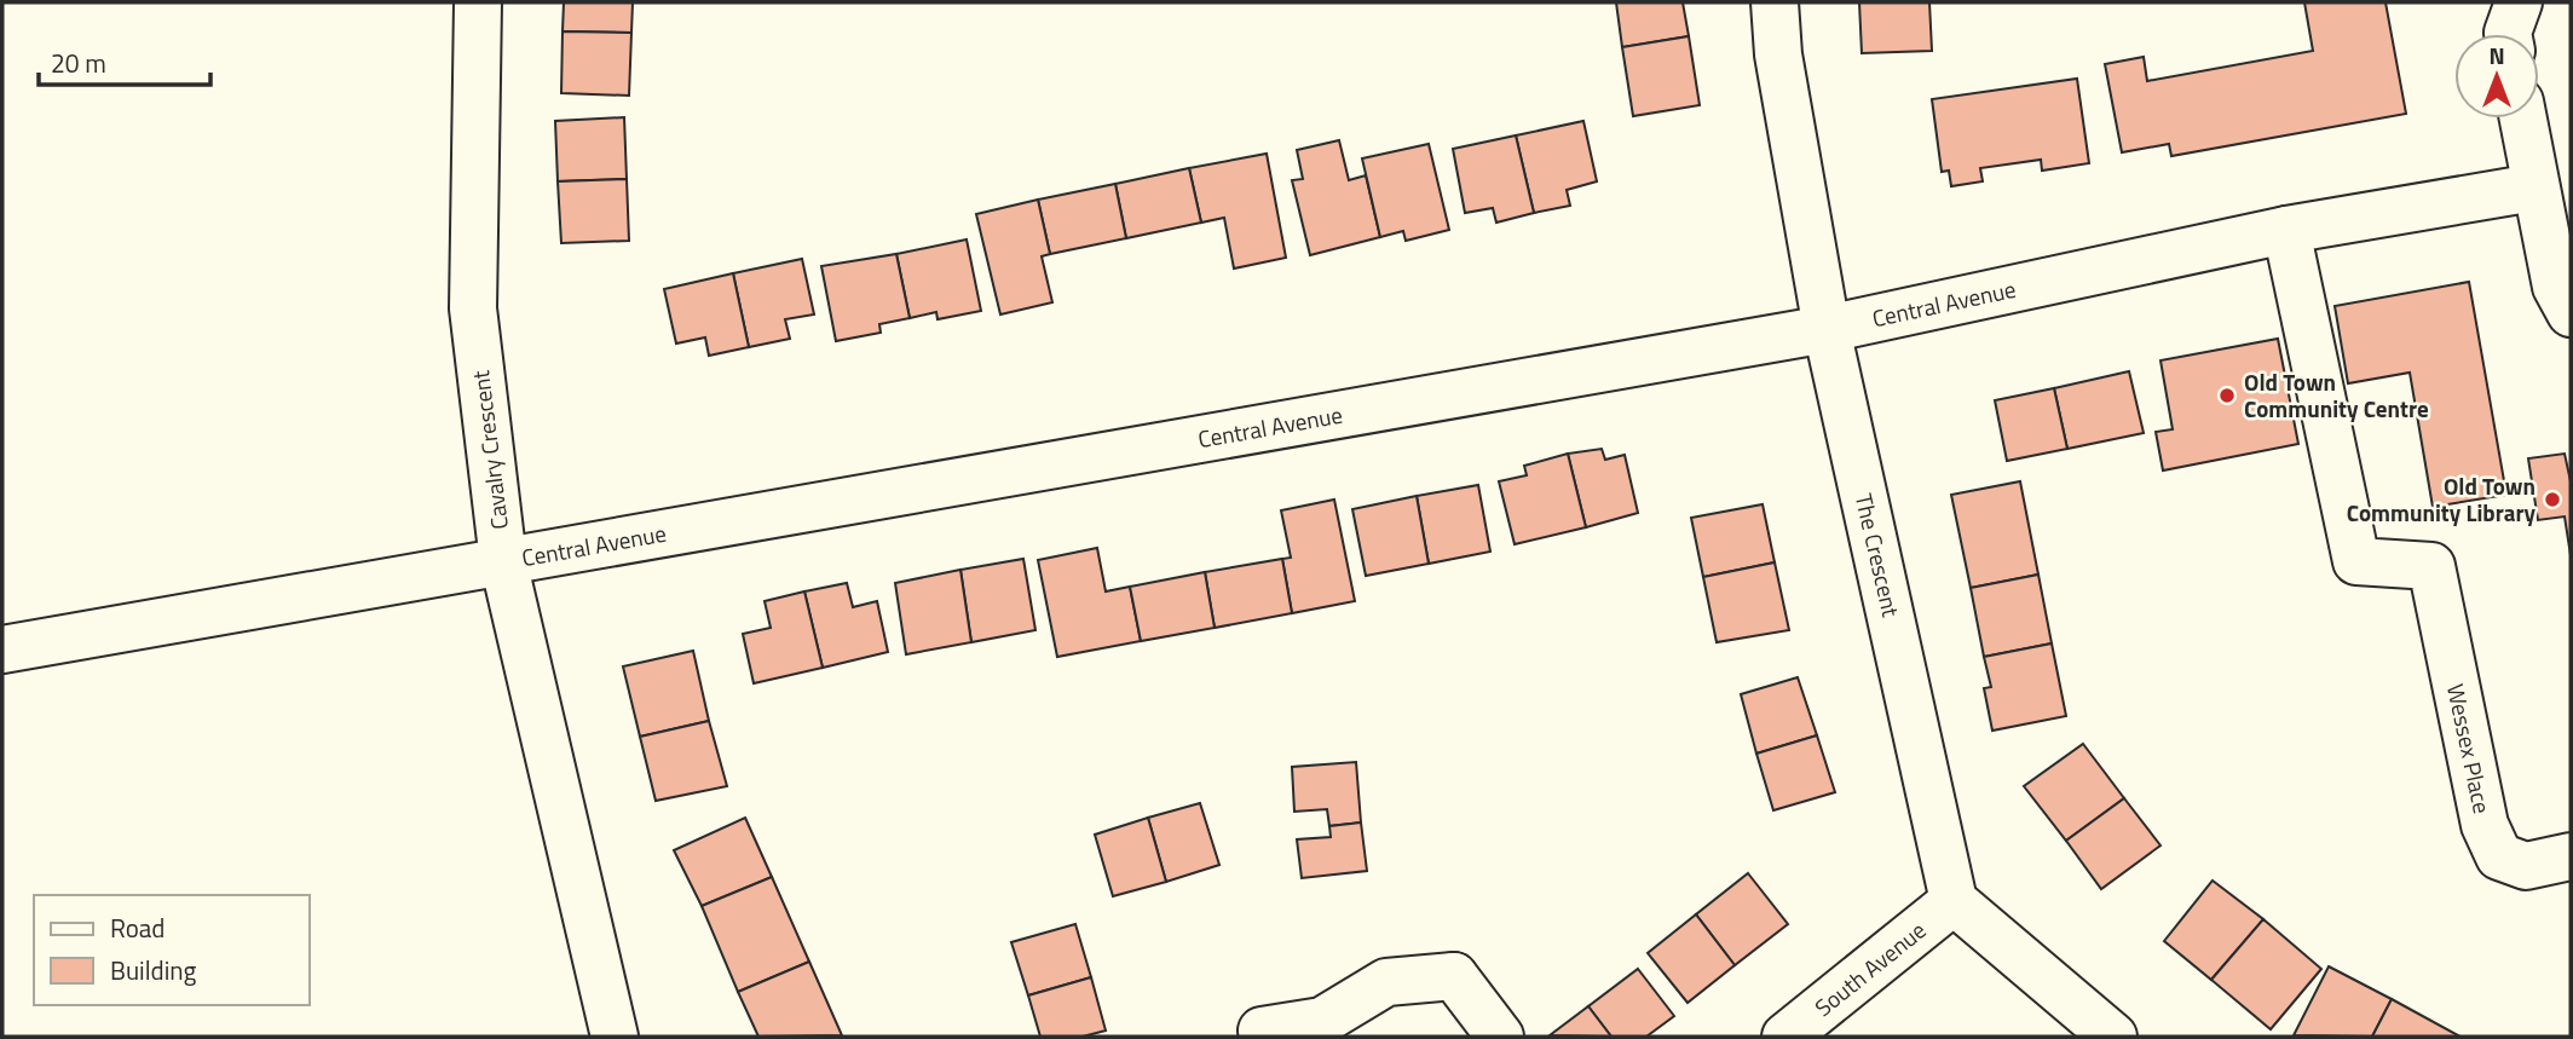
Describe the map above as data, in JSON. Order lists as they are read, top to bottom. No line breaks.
{"streets":{"street":["Central Avenue","Cavalry Crescent","The Crescent","Wessex Place","South Avenue"]},"crossings":[["Central Avenue","Cavalry Crescent"],["Central Avenue","The Crescent"],["Central Avenue","Wessex Place"],["The Crescent","South Avenue"]],"places":["Old Town Community Centre","Old Town Community Library"],"legend":["Road","Building"],"scale_bar":"20 m","north":"top"}
